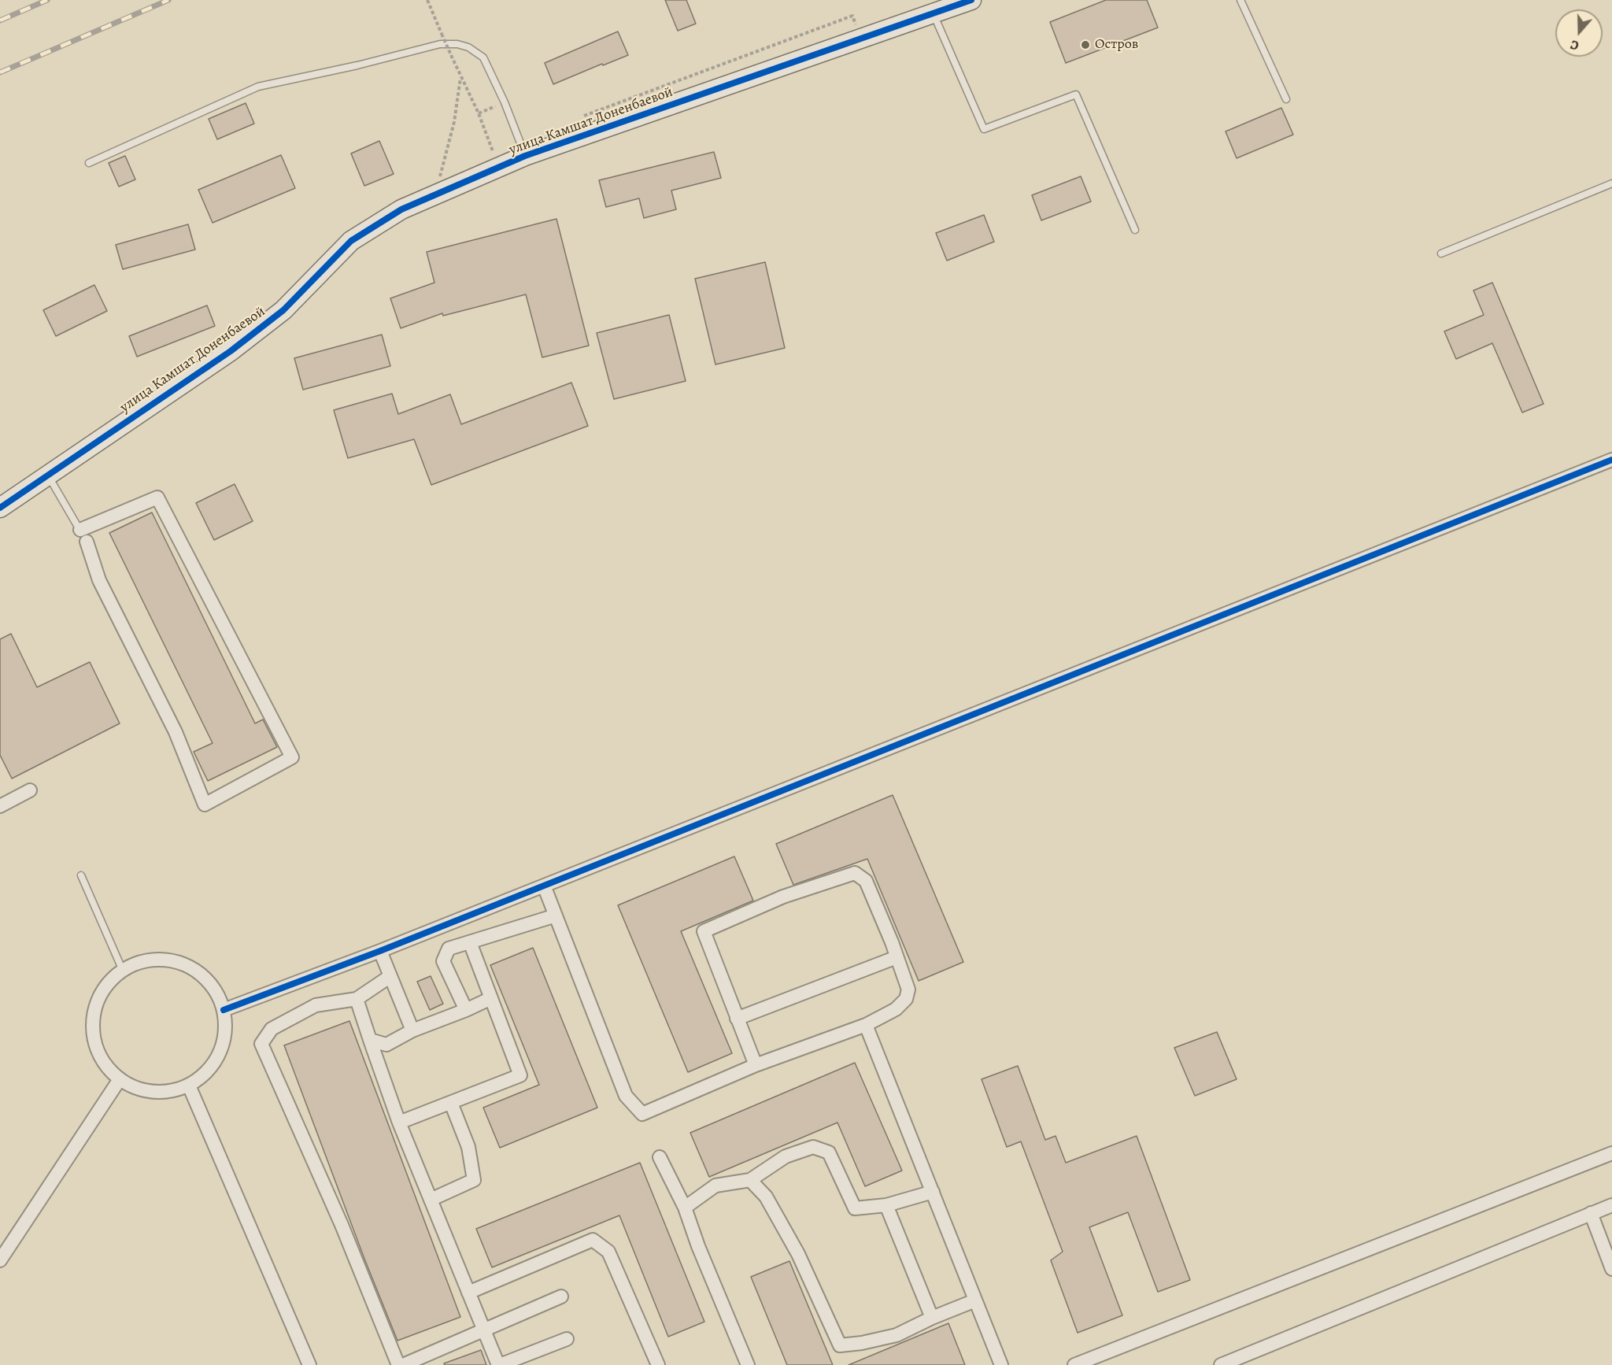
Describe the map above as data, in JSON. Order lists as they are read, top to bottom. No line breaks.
{"streets":{"street":["улица Камшат Доненбаевой"]},"places":["Остров"],"north":"bottom"}
